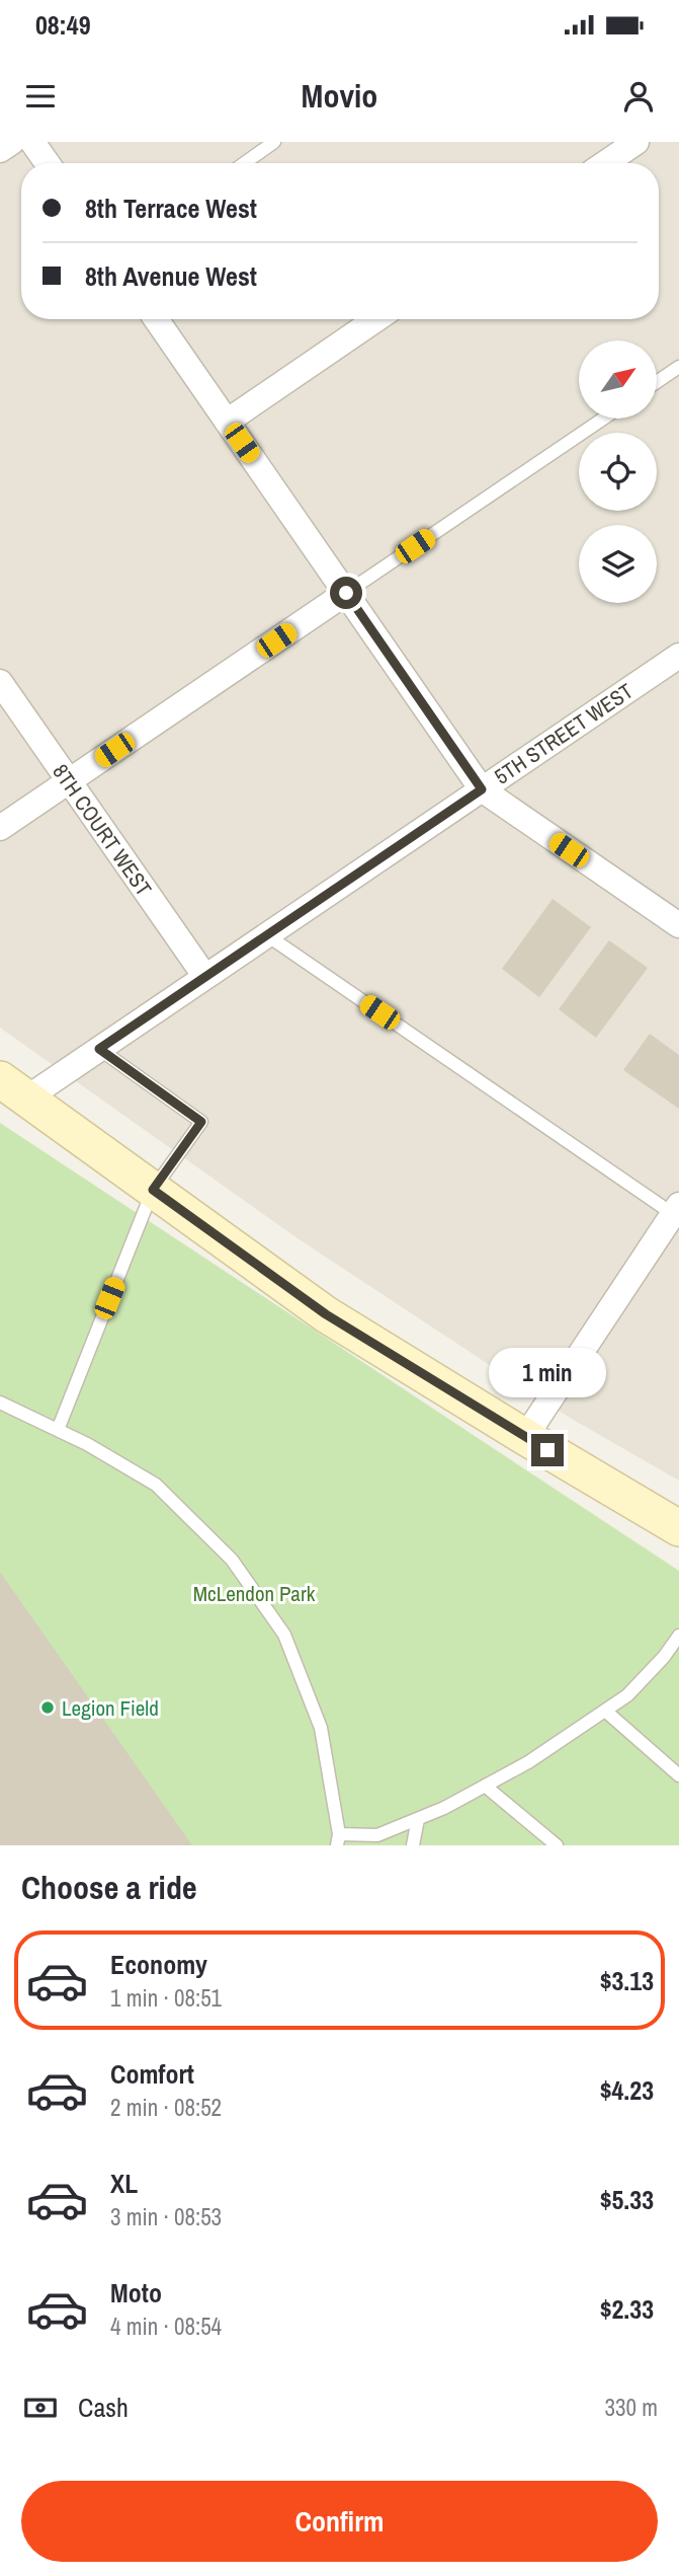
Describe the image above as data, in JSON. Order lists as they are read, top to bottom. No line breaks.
{"streets":{"street":["5TH STREET WEST","8TH COURT WEST"]},"crossings":[["5TH STREET WEST","8TH COURT WEST"]],"parks":["McLendon Park"],"places":["Legion Field"],"north":"top right","page":{"status":"08:49","header":"Movio","banner":["8th Terrace West","8th Avenue West"],"bubble":"1 min","heading":"Choose a ride","list":[{"name":"Economy","note":"1 min · 08:51","value":"$3.13"},{"name":"Comfort","note":"2 min · 08:52","value":"$4.23"},{"name":"XL","note":"3 min · 08:53","value":"$5.33"},{"name":"Moto","note":"4 min · 08:54","value":"$2.33"}],"pay":["Cash","330 m"],"buttons":"Confirm"}}
